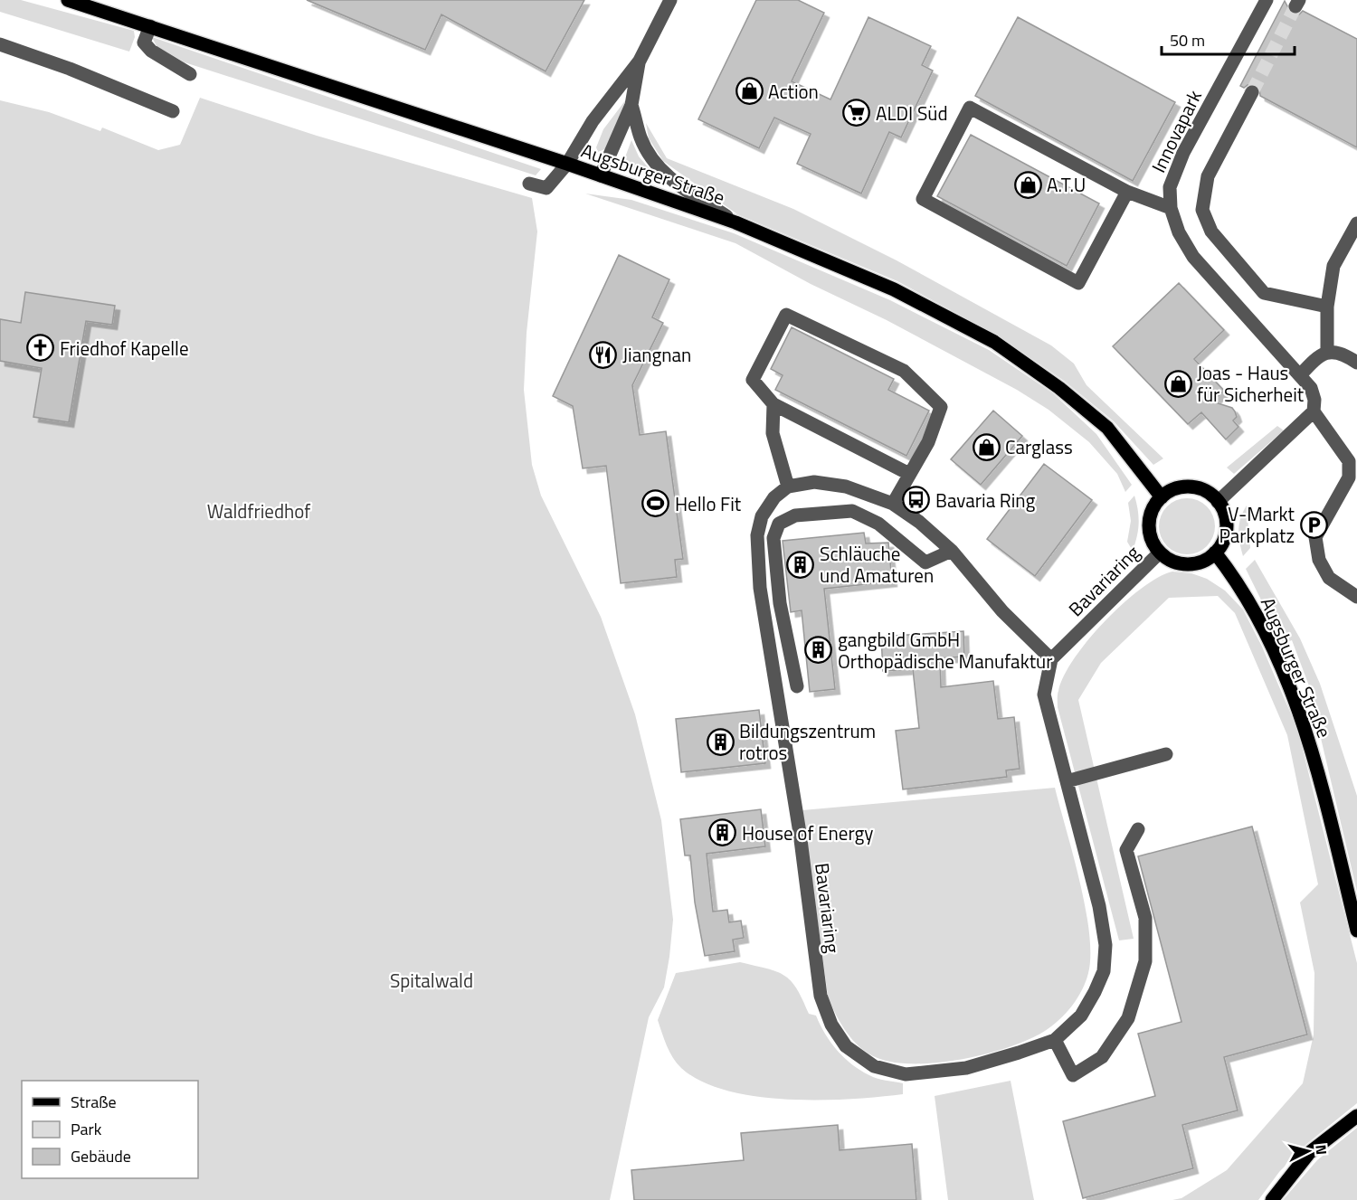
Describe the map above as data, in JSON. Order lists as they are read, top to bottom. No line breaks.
{"streets":{"main road":["Augsburger Straße"],"street":["Innovapark","Bavariaring"]},"crossings":[["Augsburger Straße","Bavariaring"]],"parks":["Waldfriedhof","Spitalwald"],"places":{"shop":["Action","A.T.U","Joas - Haus für Sicherheit","Carglass"],"supermarket":["ALDI Süd"],"church":["Friedhof Kapelle"],"restaurant":["Jiangnan"],"bus stop":["Bavaria Ring"],"sports":["Hello Fit"],"parking":["V-Markt Parkplatz"],"building":["Schläuche und Amaturen","gangbild GmbH Orthopädische Manufaktur","Bildungszentrum rotros","House of Energy"]},"legend":["Straße","Park","Gebäude"],"scale_bar":"50 m","north":"right"}
